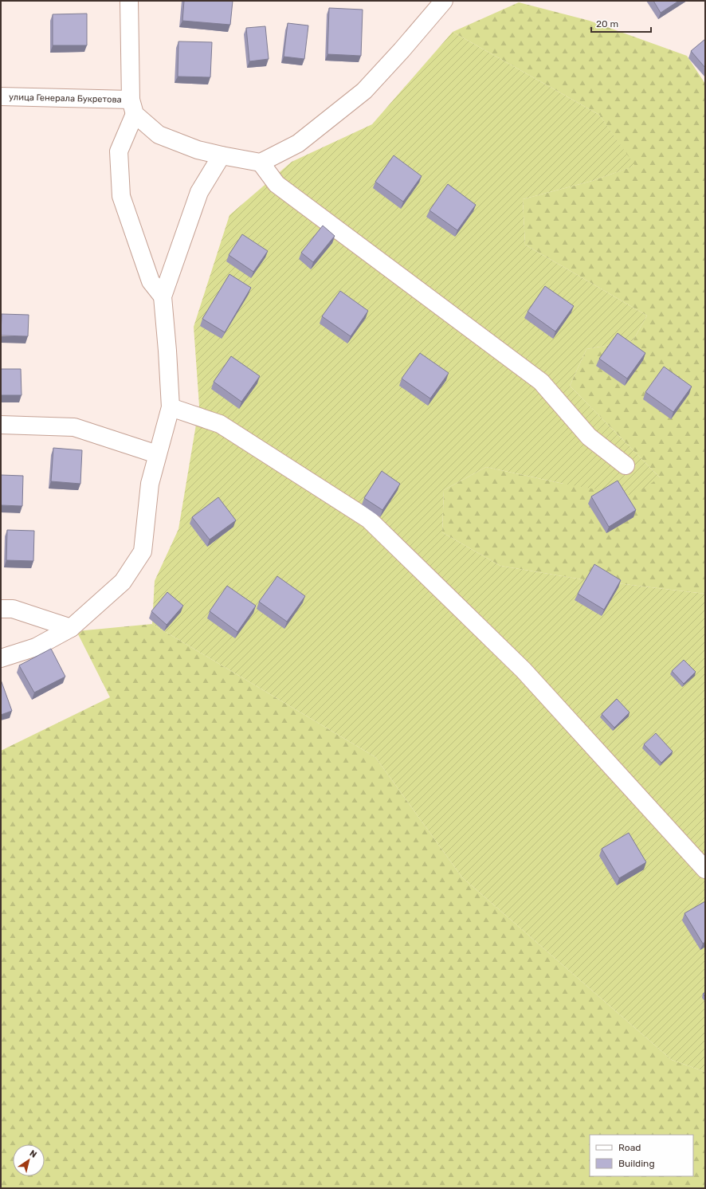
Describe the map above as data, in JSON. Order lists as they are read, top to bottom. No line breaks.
{"streets":{"street":["улица Генерала Букретова"]},"legend":["Road","Building"],"scale_bar":"20 m","north":"top right"}
